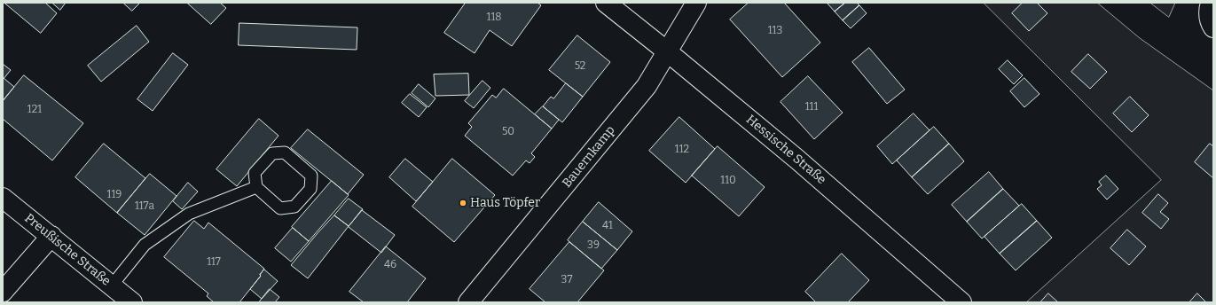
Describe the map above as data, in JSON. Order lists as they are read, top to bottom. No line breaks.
{"streets":{"street":["Hessische Straße","Bauernkamp","Preußische Straße"]},"crossings":[["Hessische Straße","Bauernkamp"]],"places":["Haus Töpfer"],"house_numbers":["118","113","52","111","121","50","112","110","119","117a","41","39","117","46","37"]}
